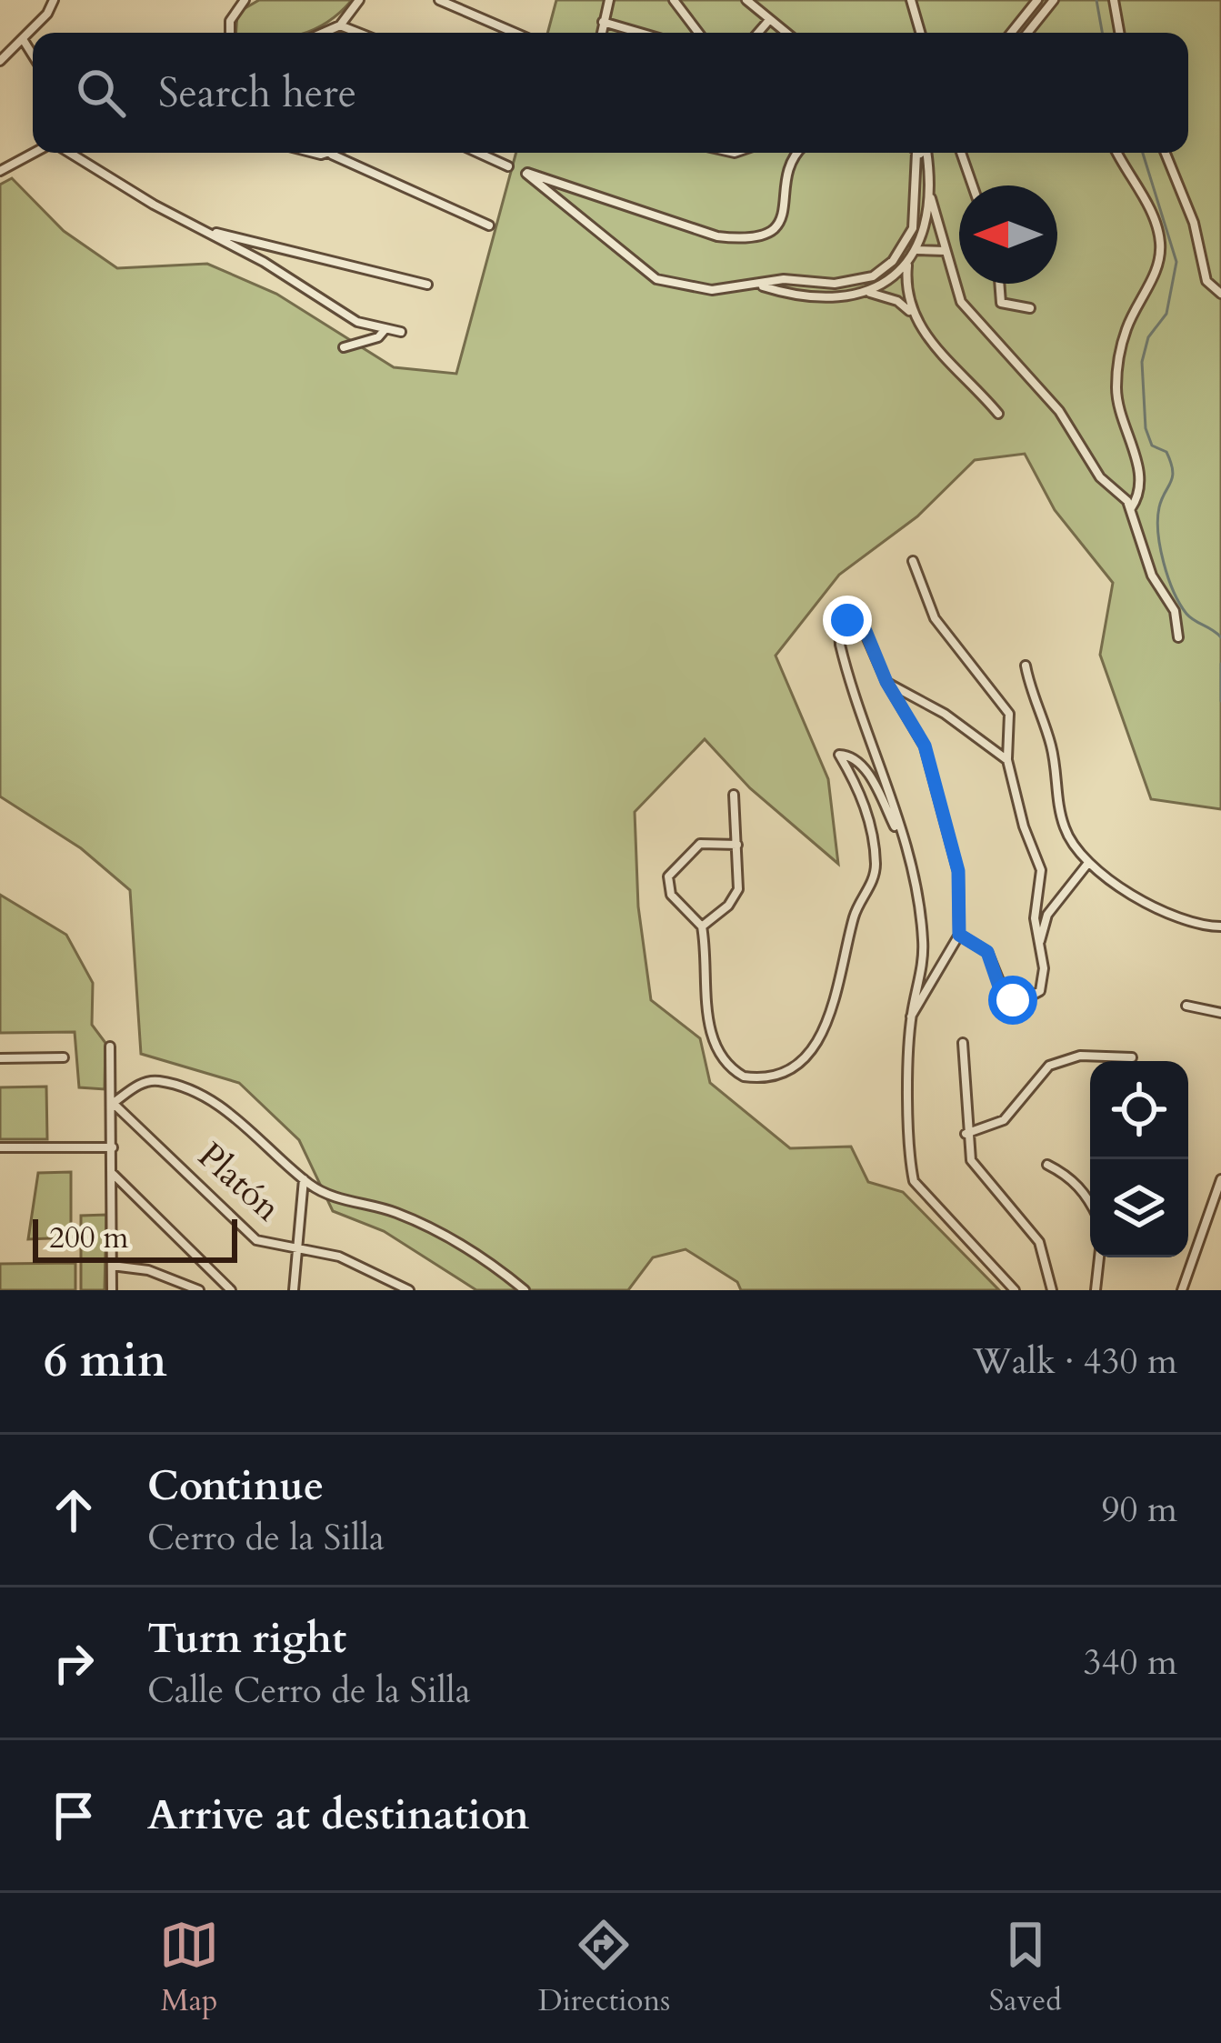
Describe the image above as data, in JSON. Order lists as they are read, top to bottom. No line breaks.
{"streets":{"street":["Platón"]},"scale_bar":"200 m","north":"left","page":{"search":"Search here","scale":"200 m","heading":["6 min","Walk · 430 m"],"list":[["Continue","Cerro de la Silla","90 m"],["Turn right","Calle Cerro de la Silla","340 m"],"Arrive at destination"],"nav":["Map","Directions","Saved"]}}
